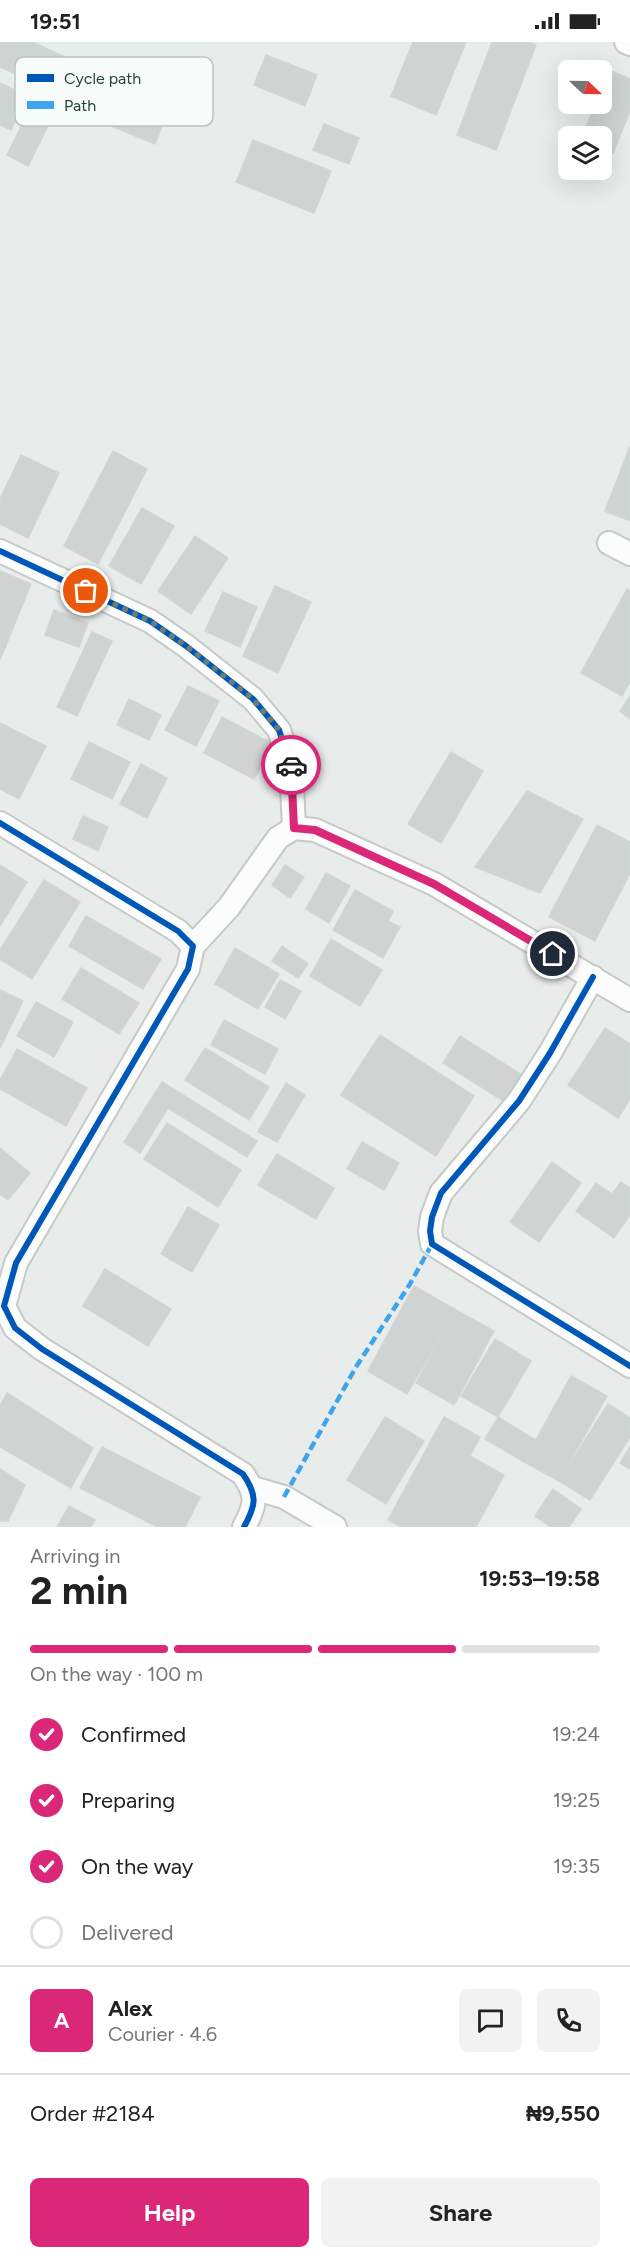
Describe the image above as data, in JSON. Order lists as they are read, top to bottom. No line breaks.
{"legend":["Cycle path","Path"],"north":"right","page":{"status":"19:51","heading":["2 min","Arriving in","19:53–19:58"],"panel":["Alex","Courier · 4.6","Order #2184","₦9,550"],"bar":"On the way · 100 m","list":[["Confirmed","19:24"],["Preparing","19:25"],["On the way","19:35"],"Delivered"],"round":"A","buttons":["Help","Share"]}}
